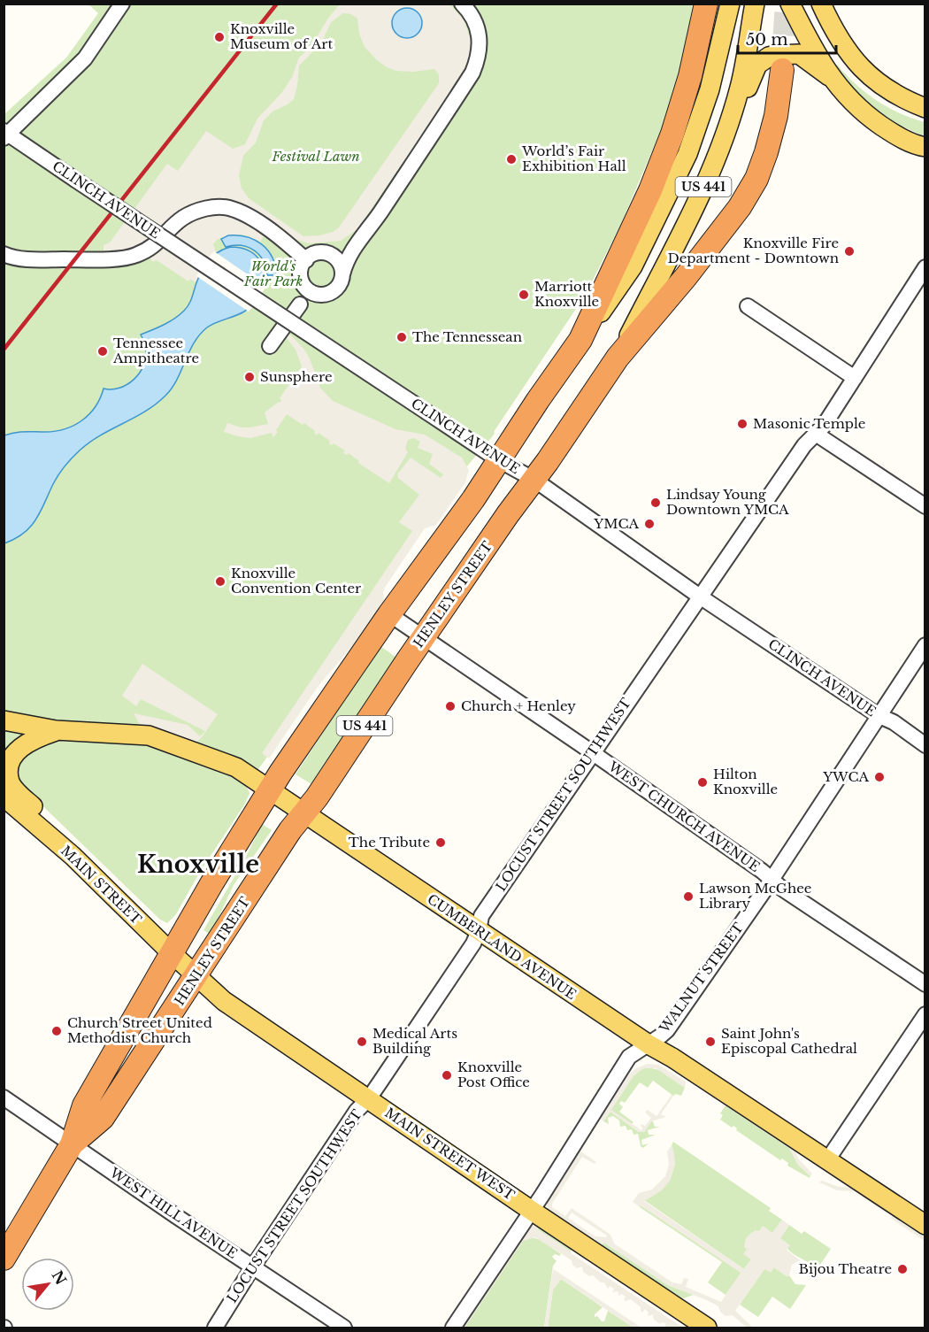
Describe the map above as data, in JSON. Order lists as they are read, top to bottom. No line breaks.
{"streets":{"highway":["US 441","HENLEY STREET"],"main road":["MAIN STREET","CUMBERLAND AVENUE","MAIN STREET WEST"],"street":["CLINCH AVENUE","LOCUST STREET SOUTHWEST","WEST CHURCH AVENUE","WALNUT STREET","WEST HILL AVENUE"]},"crossings":[["CLINCH AVENUE","HENLEY STREET"],["CLINCH AVENUE","LOCUST STREET SOUTHWEST"],["CLINCH AVENUE","WALNUT STREET"],["HENLEY STREET","WEST CHURCH AVENUE"],["HENLEY STREET","MAIN STREET"],["HENLEY STREET","CUMBERLAND AVENUE"],["HENLEY STREET","MAIN STREET WEST"],["HENLEY STREET","WEST HILL AVENUE"],["LOCUST STREET SOUTHWEST","WEST CHURCH AVENUE"],["LOCUST STREET SOUTHWEST","CUMBERLAND AVENUE"],["LOCUST STREET SOUTHWEST","MAIN STREET WEST"],["LOCUST STREET SOUTHWEST","WEST HILL AVENUE"],["WEST CHURCH AVENUE","WALNUT STREET"],["MAIN STREET","CUMBERLAND AVENUE"],["MAIN STREET","MAIN STREET WEST"],["CUMBERLAND AVENUE","WALNUT STREET"],["WALNUT STREET","MAIN STREET WEST"]],"districts":["Knoxville"],"parks":["Festival Lawn","World's Fair Park"],"places":["Knoxville Museum of Art","World’s Fair Exhibition Hall","Knoxville Fire Department - Downtown","Marriott Knoxville","The Tennessean","Tennessee Ampitheatre","Sunsphere","Masonic Temple","Lindsay Young Downtown YMCA","YMCA","Knoxville Convention Center","Church + Henley","YWCA","Hilton Knoxville","The Tribute","Lawson McGhee Library","Church Street United Methodist Church","Medical Arts Building","Saint John's Episcopal Cathedral","Knoxville Post Office","Bijou Theatre"],"scale_bar":"50 m","north":"top right"}
